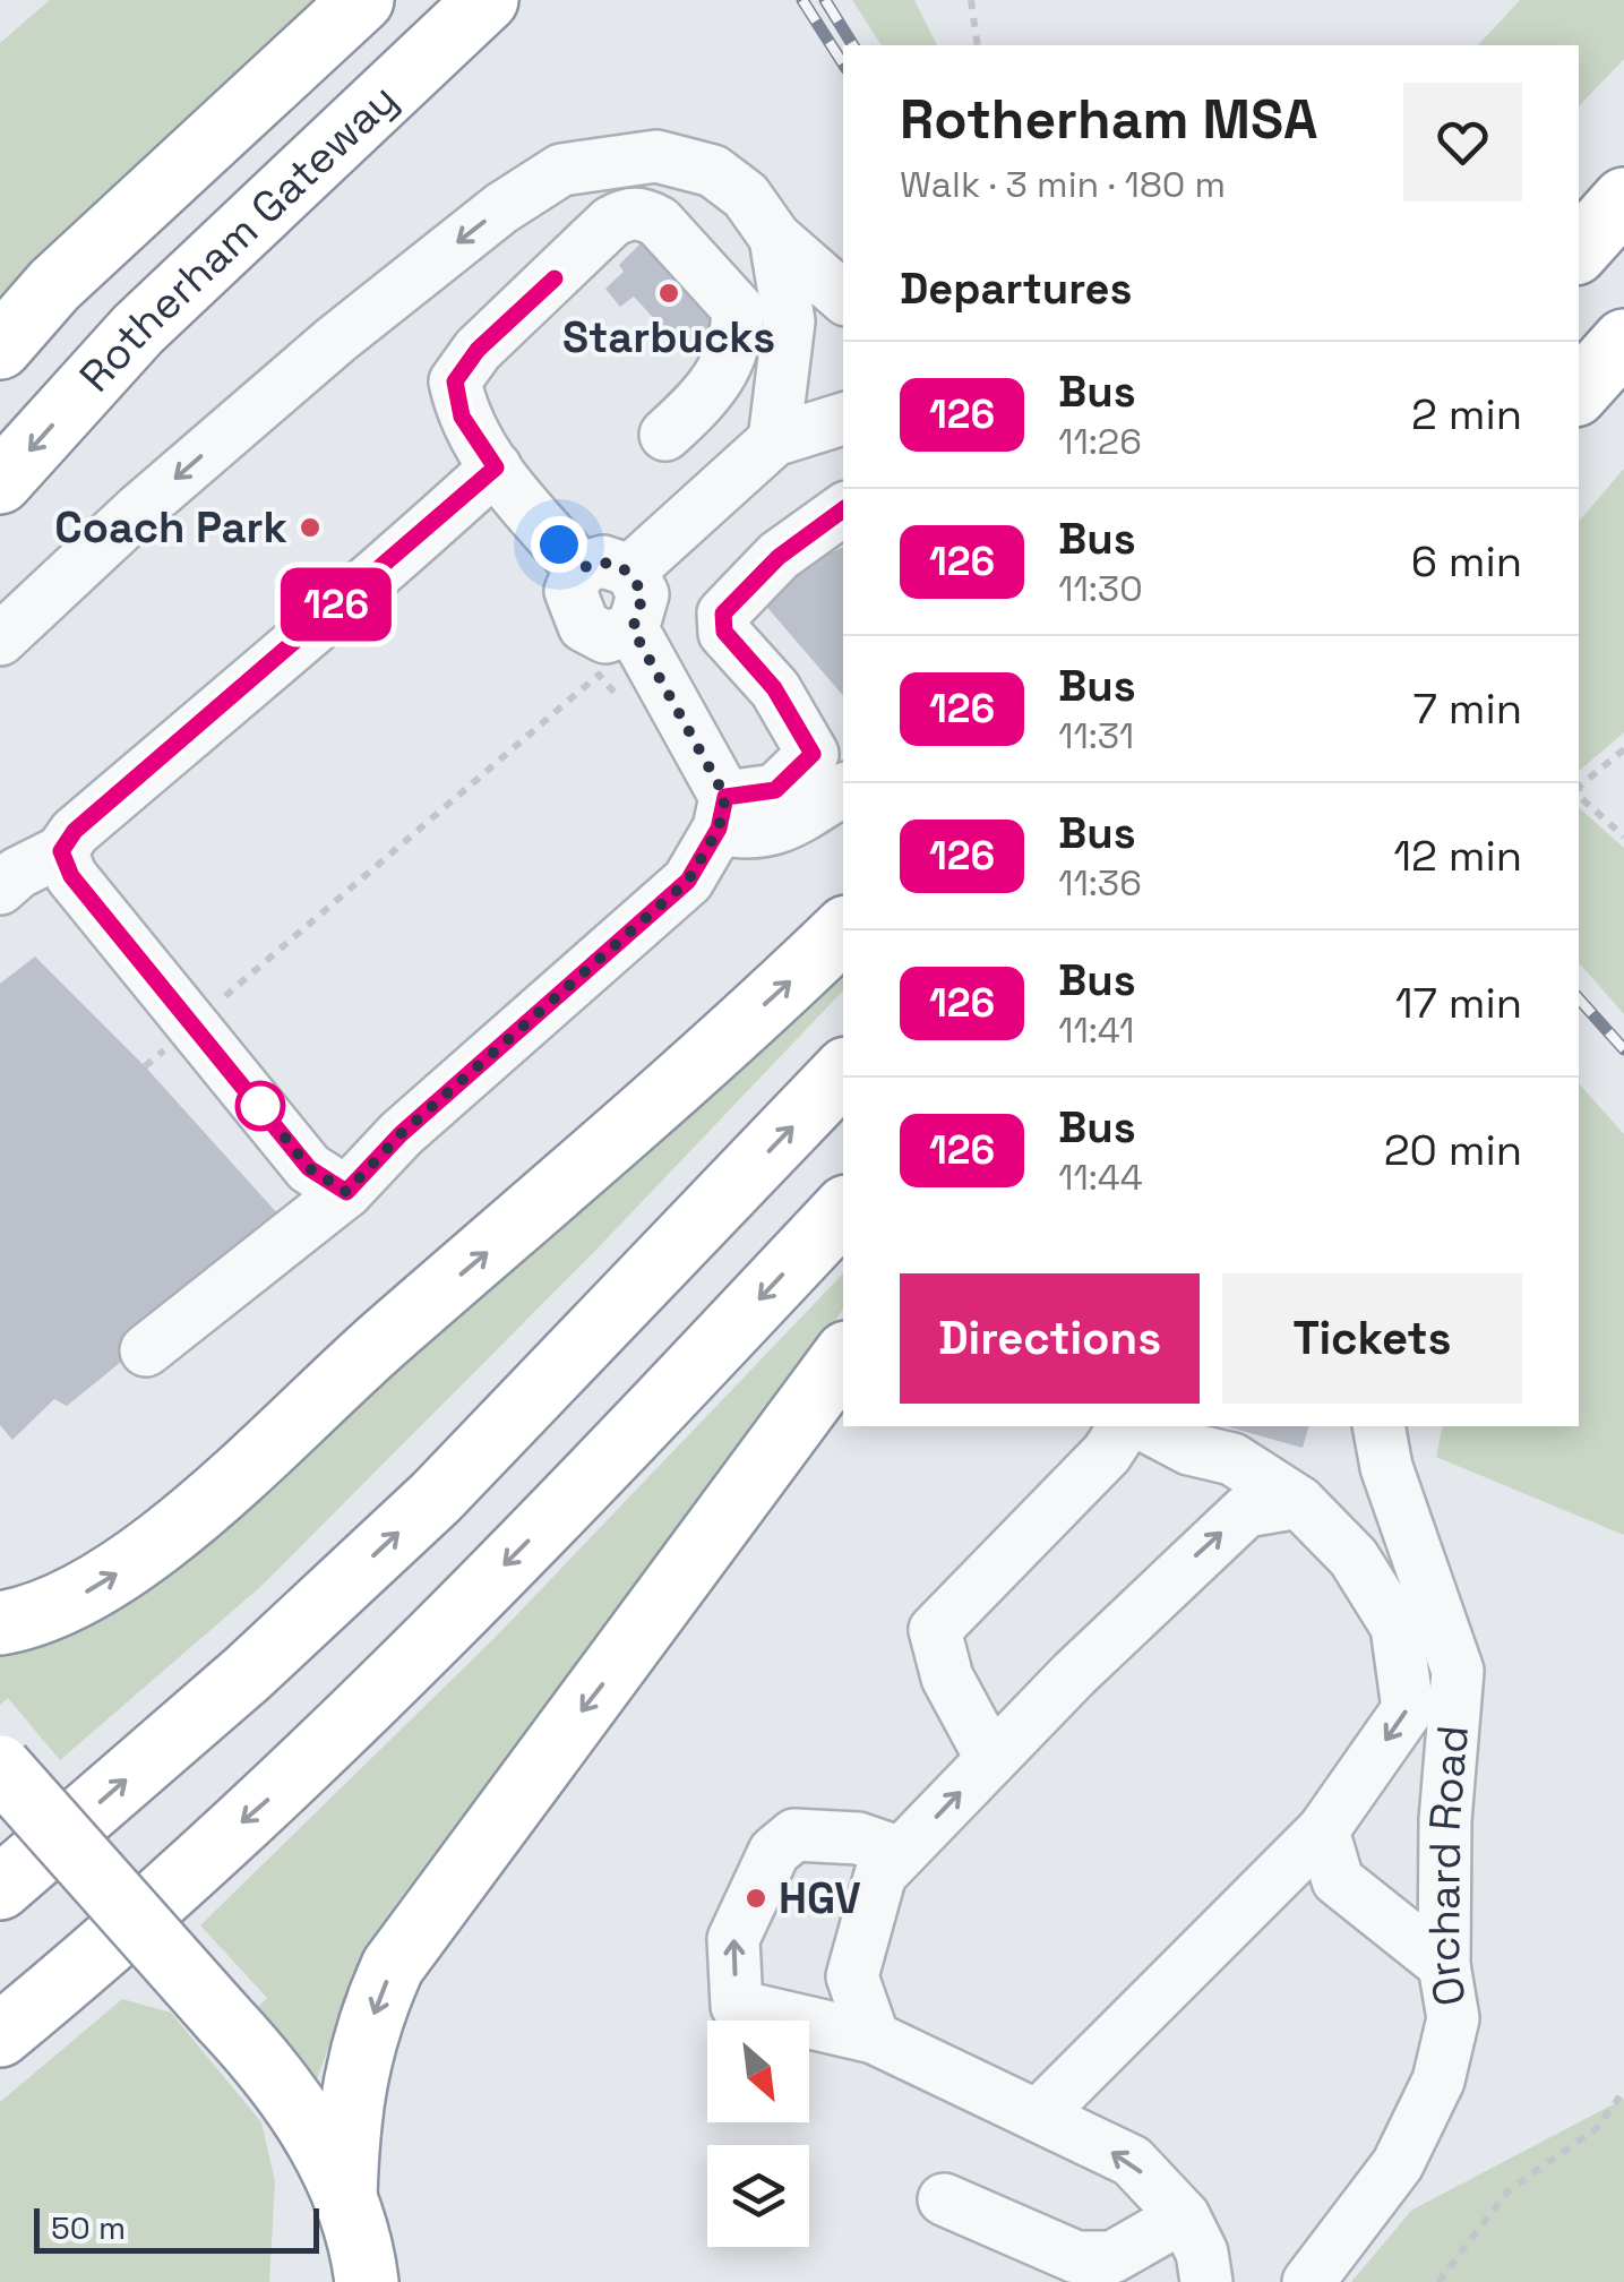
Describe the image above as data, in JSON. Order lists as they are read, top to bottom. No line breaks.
{"streets":{"highway":["Rotherham Gateway"],"lane":["Orchard Road"]},"places":["Starbucks","Coach Park","HGV"],"lines":["bus line 126"],"scale_bar":"50 m","north":"bottom right","page":{"on_map":"126","heading":[["Rotherham MSA","Walk · 3 min · 180 m"],"Departures"],"list":[{"mark":"126","name":"Bus","note":"11:26","value":"2 min"},{"mark":"126","name":"Bus","note":"11:30","value":"6 min"},{"mark":"126","name":"Bus","note":"11:31","value":"7 min"},{"mark":"126","name":"Bus","note":"11:36","value":"12 min"},{"mark":"126","name":"Bus","note":"11:41","value":"17 min"},{"mark":"126","name":"Bus","note":"11:44","value":"20 min"}],"buttons":["Directions","Tickets"],"scale":"50 m"}}
